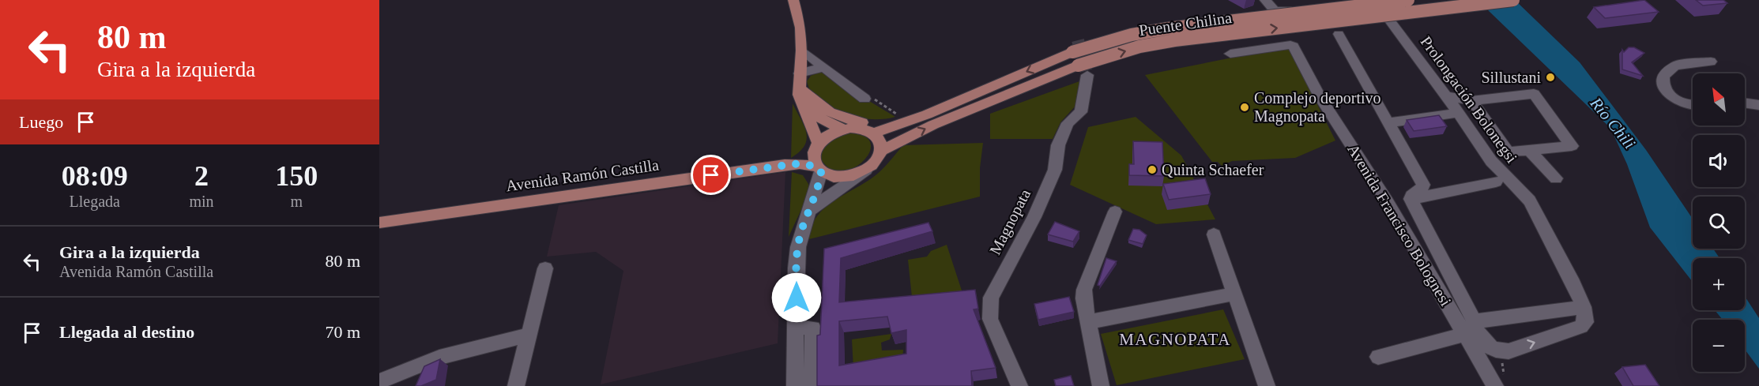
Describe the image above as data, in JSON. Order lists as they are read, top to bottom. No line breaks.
{"streets":{"main road":["Puente Chilina","Avenida Ramón Castilla"],"street":["Prolongación Bolonegsi","Magnopata","Avenida Francisco Bolognesi"]},"crossings":[["Puente Chilina","Avenida Ramón Castilla"],["Puente Chilina","Magnopata"]],"districts":["MAGNOPATA"],"water":["Río Chili"],"places":["Sillustani","Complejo deportivo Magnopata","Quinta Schaefer"],"north":"top left","page":{"turn":["80 m","Gira a la izquierda"],"map_buttons":["+","−"],"then":"Luego","eta":["08:09","Llegada","2","min","150","m"],"list":[{"name":"Gira a la izquierda","note":"Avenida Ramón Castilla","value":"80 m"},{"name":"Llegada al destino","value":"70 m"}]}}
